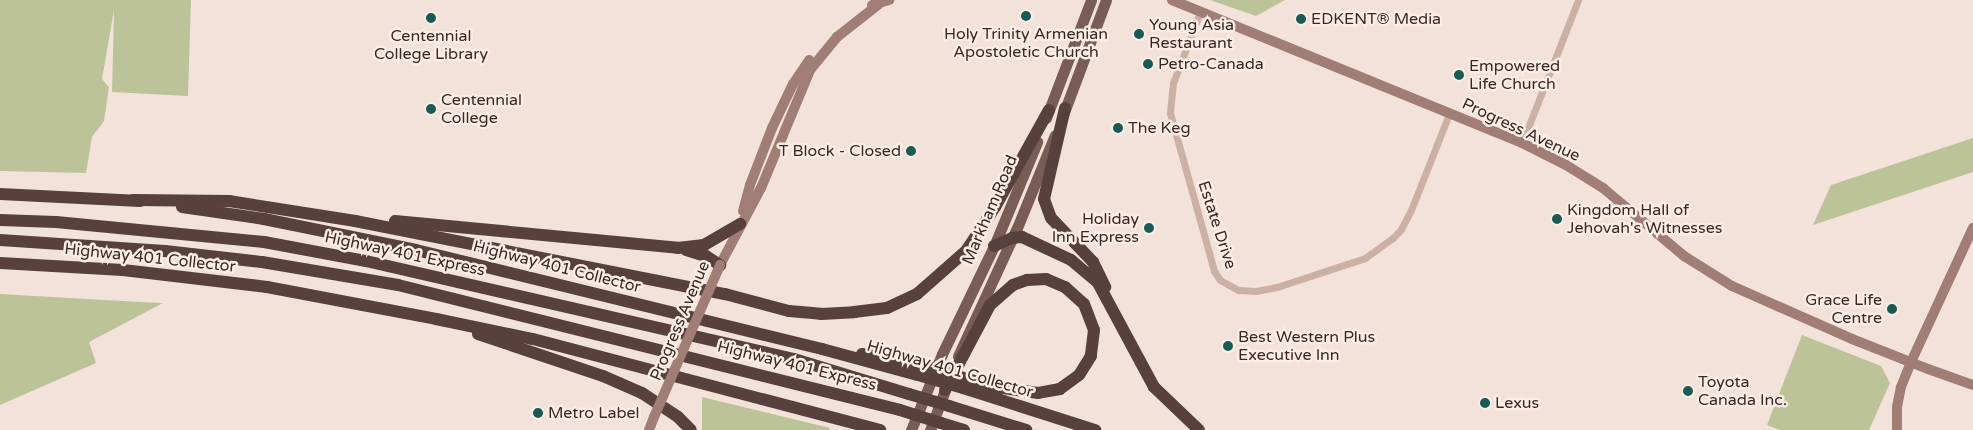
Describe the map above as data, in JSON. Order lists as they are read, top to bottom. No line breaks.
{"streets":{"highway":["Highway 401 Express","Highway 401 Collector"],"main road":["Progress Avenue","Markham Road"],"street":["Estate Drive"]},"crossings":[["Progress Avenue","Estate Drive"]],"places":["Holy Trinity Armenian Apostoletic Church","Centennial College Library","EDKENT® Media","Young Asia Restaurant","Petro-Canada","Empowered Life Church","Centennial College","The Keg","T Block - Closed","Kingdom Hall of Jehovah's Witnesses","Holiday Inn Express","Grace Life Centre","Best Western Plus Executive Inn","Toyota Canada Inc.","Lexus","Metro Label"]}
